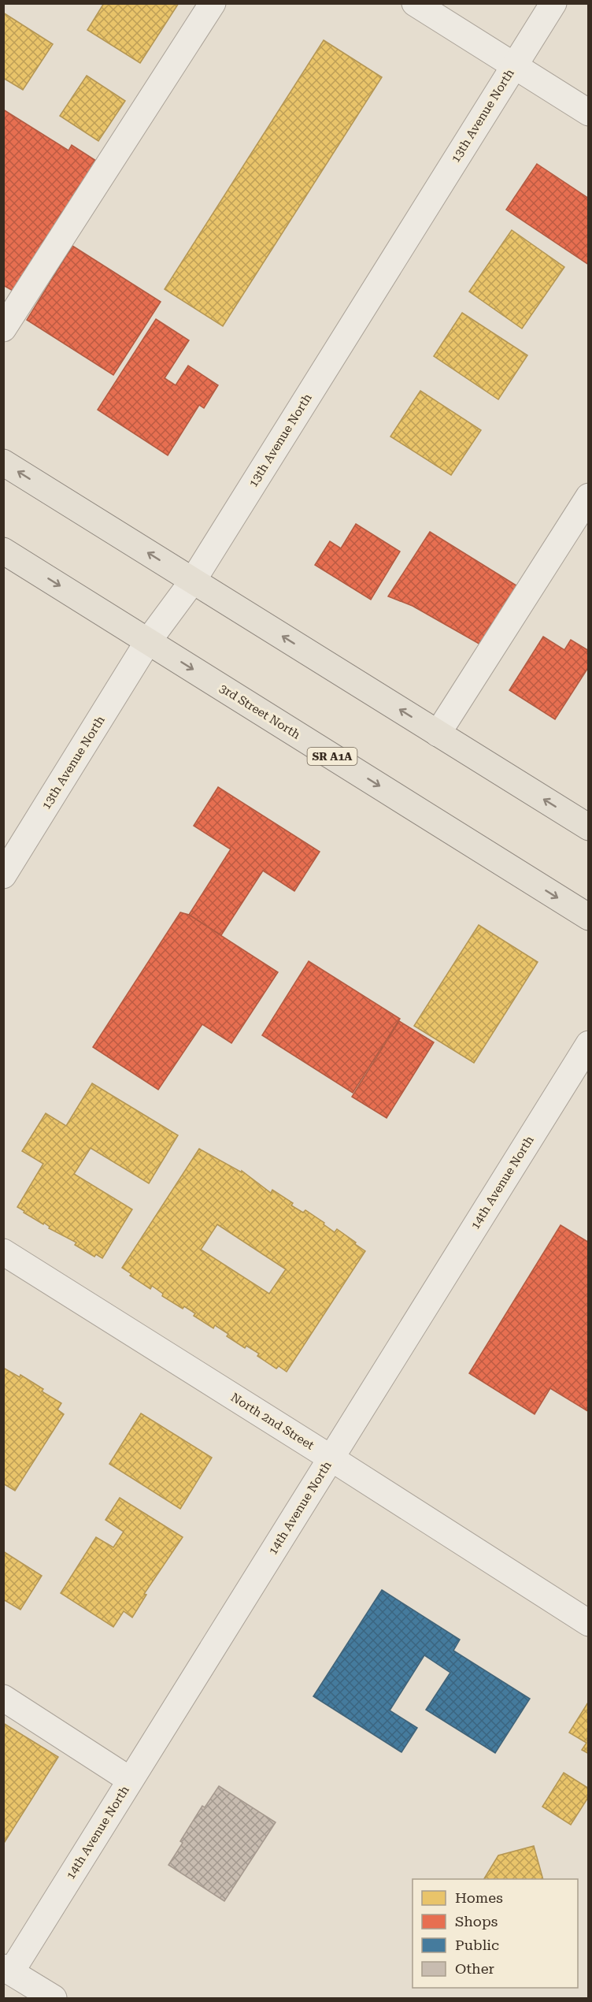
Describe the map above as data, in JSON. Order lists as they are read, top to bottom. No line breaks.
{"streets":{"main road":["3rd Street North","SR A1A"],"street":["13th Avenue North","14th Avenue North","North 2nd Street"]},"crossings":[["13th Avenue North","3rd Street North"],["14th Avenue North","North 2nd Street"]],"legend":["Homes","Shops","Public","Other"]}
